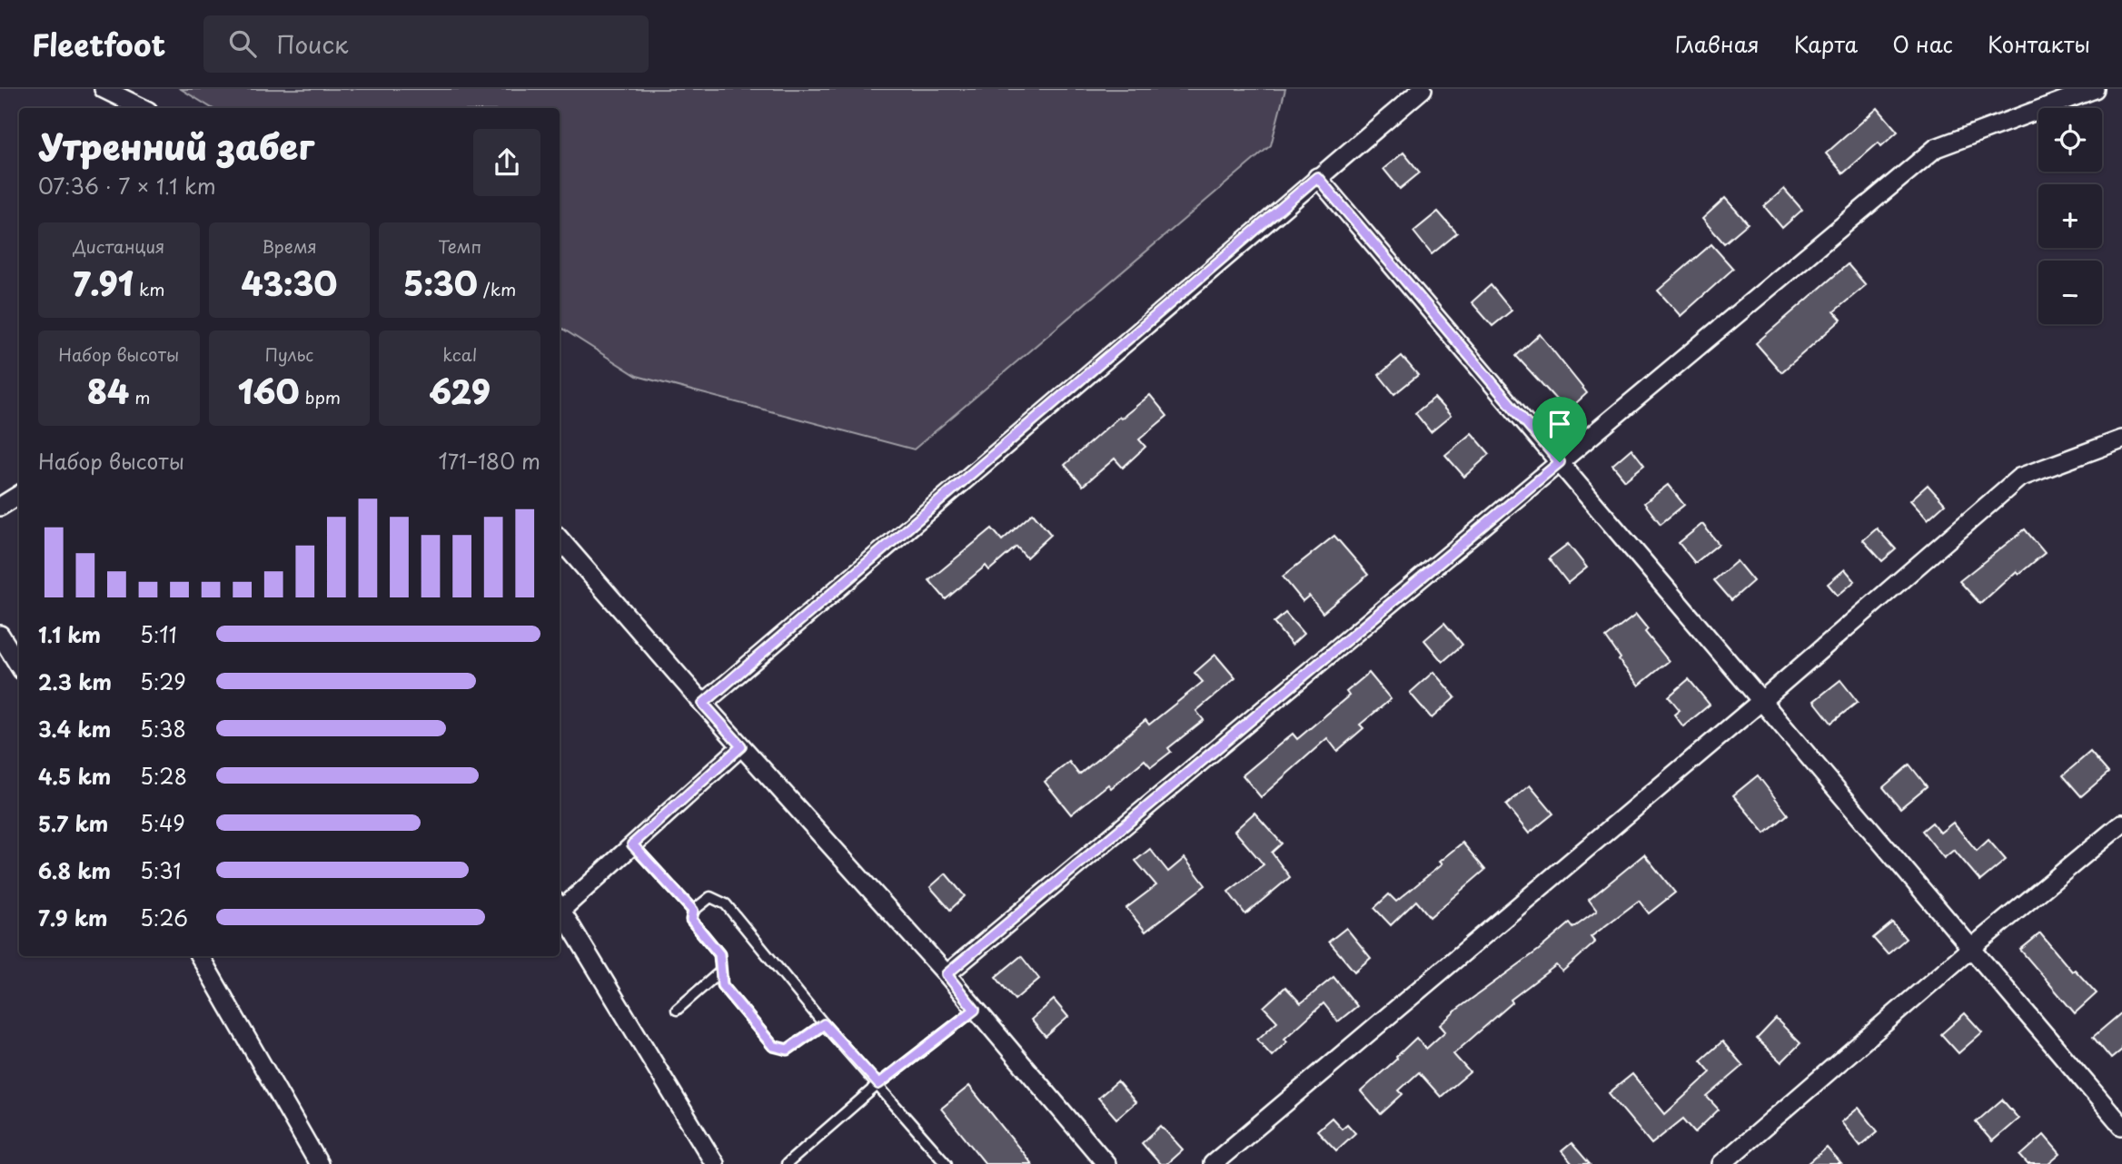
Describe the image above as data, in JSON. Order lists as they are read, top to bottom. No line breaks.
{"page":{"header":"Fleetfoot","search":"Поиск","nav":["Главная","Карта","О нас","Контакты"],"map_buttons":["+","−"],"heading":["Утренний забег","07:36 · 7 × 1.1 km"],"stats":[["Дистанция","7.91 km"],["Время","43:30"],["Темп","5:30 /km"],["Набор высоты","84 m"],["Пульс","160 bpm"],["kcal","629"]],"chart":["Набор высоты","171–180 m"],"list":[{"name":"1.1 km","note":"5:11"},{"name":"2.3 km","note":"5:29"},{"name":"3.4 km","note":"5:38"},{"name":"4.5 km","note":"5:28"},{"name":"5.7 km","note":"5:49"},{"name":"6.8 km","note":"5:31"},{"name":"7.9 km","note":"5:26"}]}}
